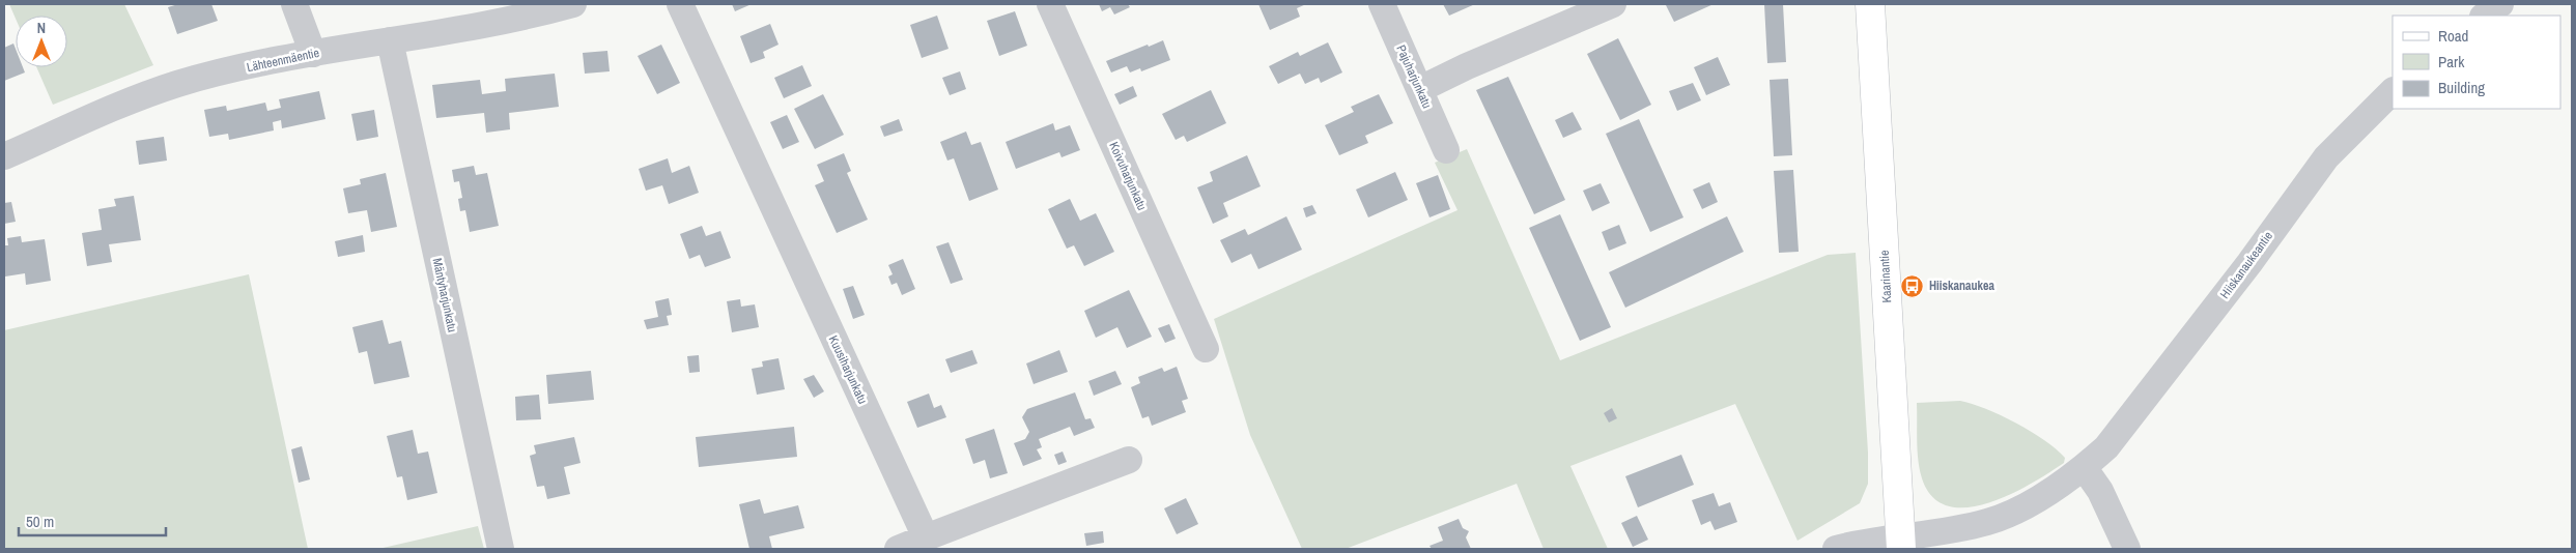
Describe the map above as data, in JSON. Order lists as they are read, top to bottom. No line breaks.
{"streets":{"main road":["Kaarinantie"],"street":["Lähteenmäentie","Pajuharjunkatu","Koivuharjunkatu","Hiiskanaukeantie","Mäntyharjunkatu","Kuusiharjunkatu"]},"crossings":[["Lähteenmäentie","Mäntyharjunkatu"],["Hiiskanaukeantie","Kaarinantie"]],"places":{"bus stop":["Hiiskanaukea"]},"legend":["Road","Park","Building"],"scale_bar":"50 m","north":"top"}
